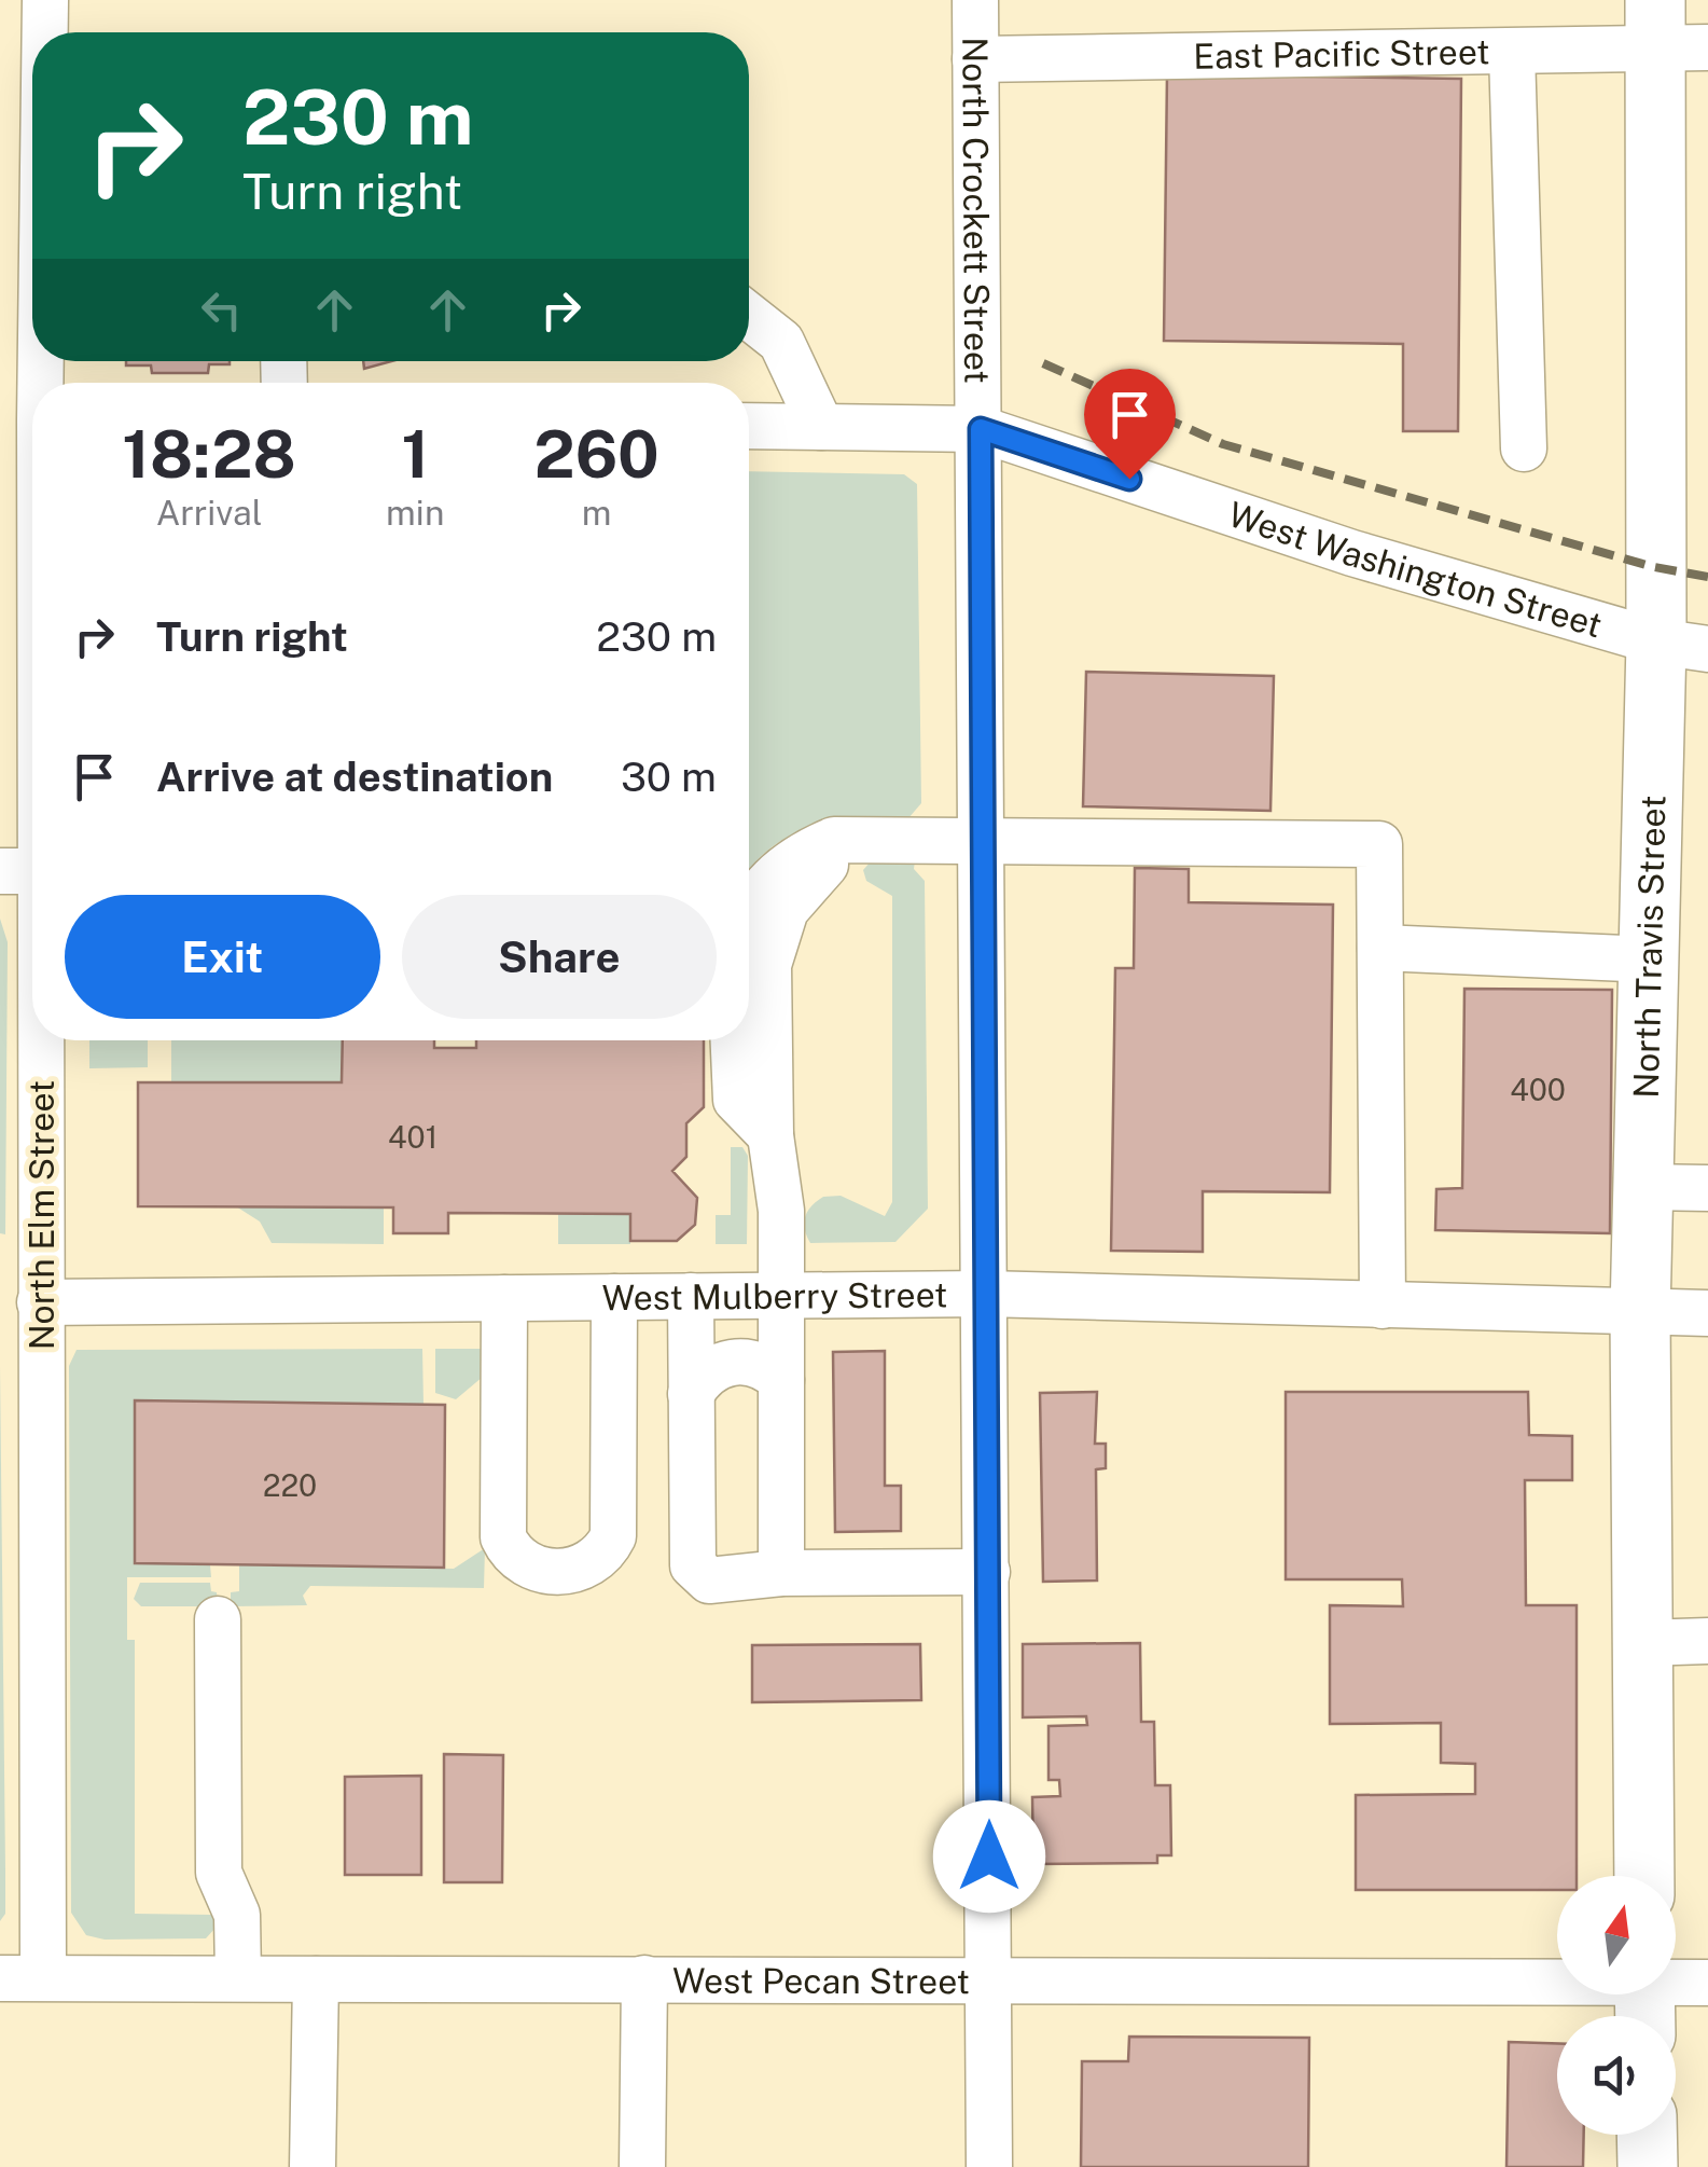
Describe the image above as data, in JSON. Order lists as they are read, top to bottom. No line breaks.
{"streets":{"main road":["North Travis Street"],"street":["East Pacific Street","North Crockett Street","West Washington Street","North Elm Street","West Mulberry Street","West Pecan Street"]},"crossings":[["East Pacific Street","North Crockett Street"],["East Pacific Street","North Travis Street"],["North Crockett Street","West Washington Street"],["North Crockett Street","West Mulberry Street"],["North Crockett Street","West Pecan Street"],["West Washington Street","North Travis Street"],["North Travis Street","West Mulberry Street"],["North Elm Street","West Mulberry Street"],["North Elm Street","West Pecan Street"]],"house_numbers":["400","401","220"],"north":"top","page":{"turn":["230 m","Turn right"],"eta":["18:28","Arrival","1","min","260","m"],"list":[{"name":"Turn right","value":"230 m"},{"name":"Arrive at destination","value":"30 m"}],"buttons":["Exit","Share"]}}
